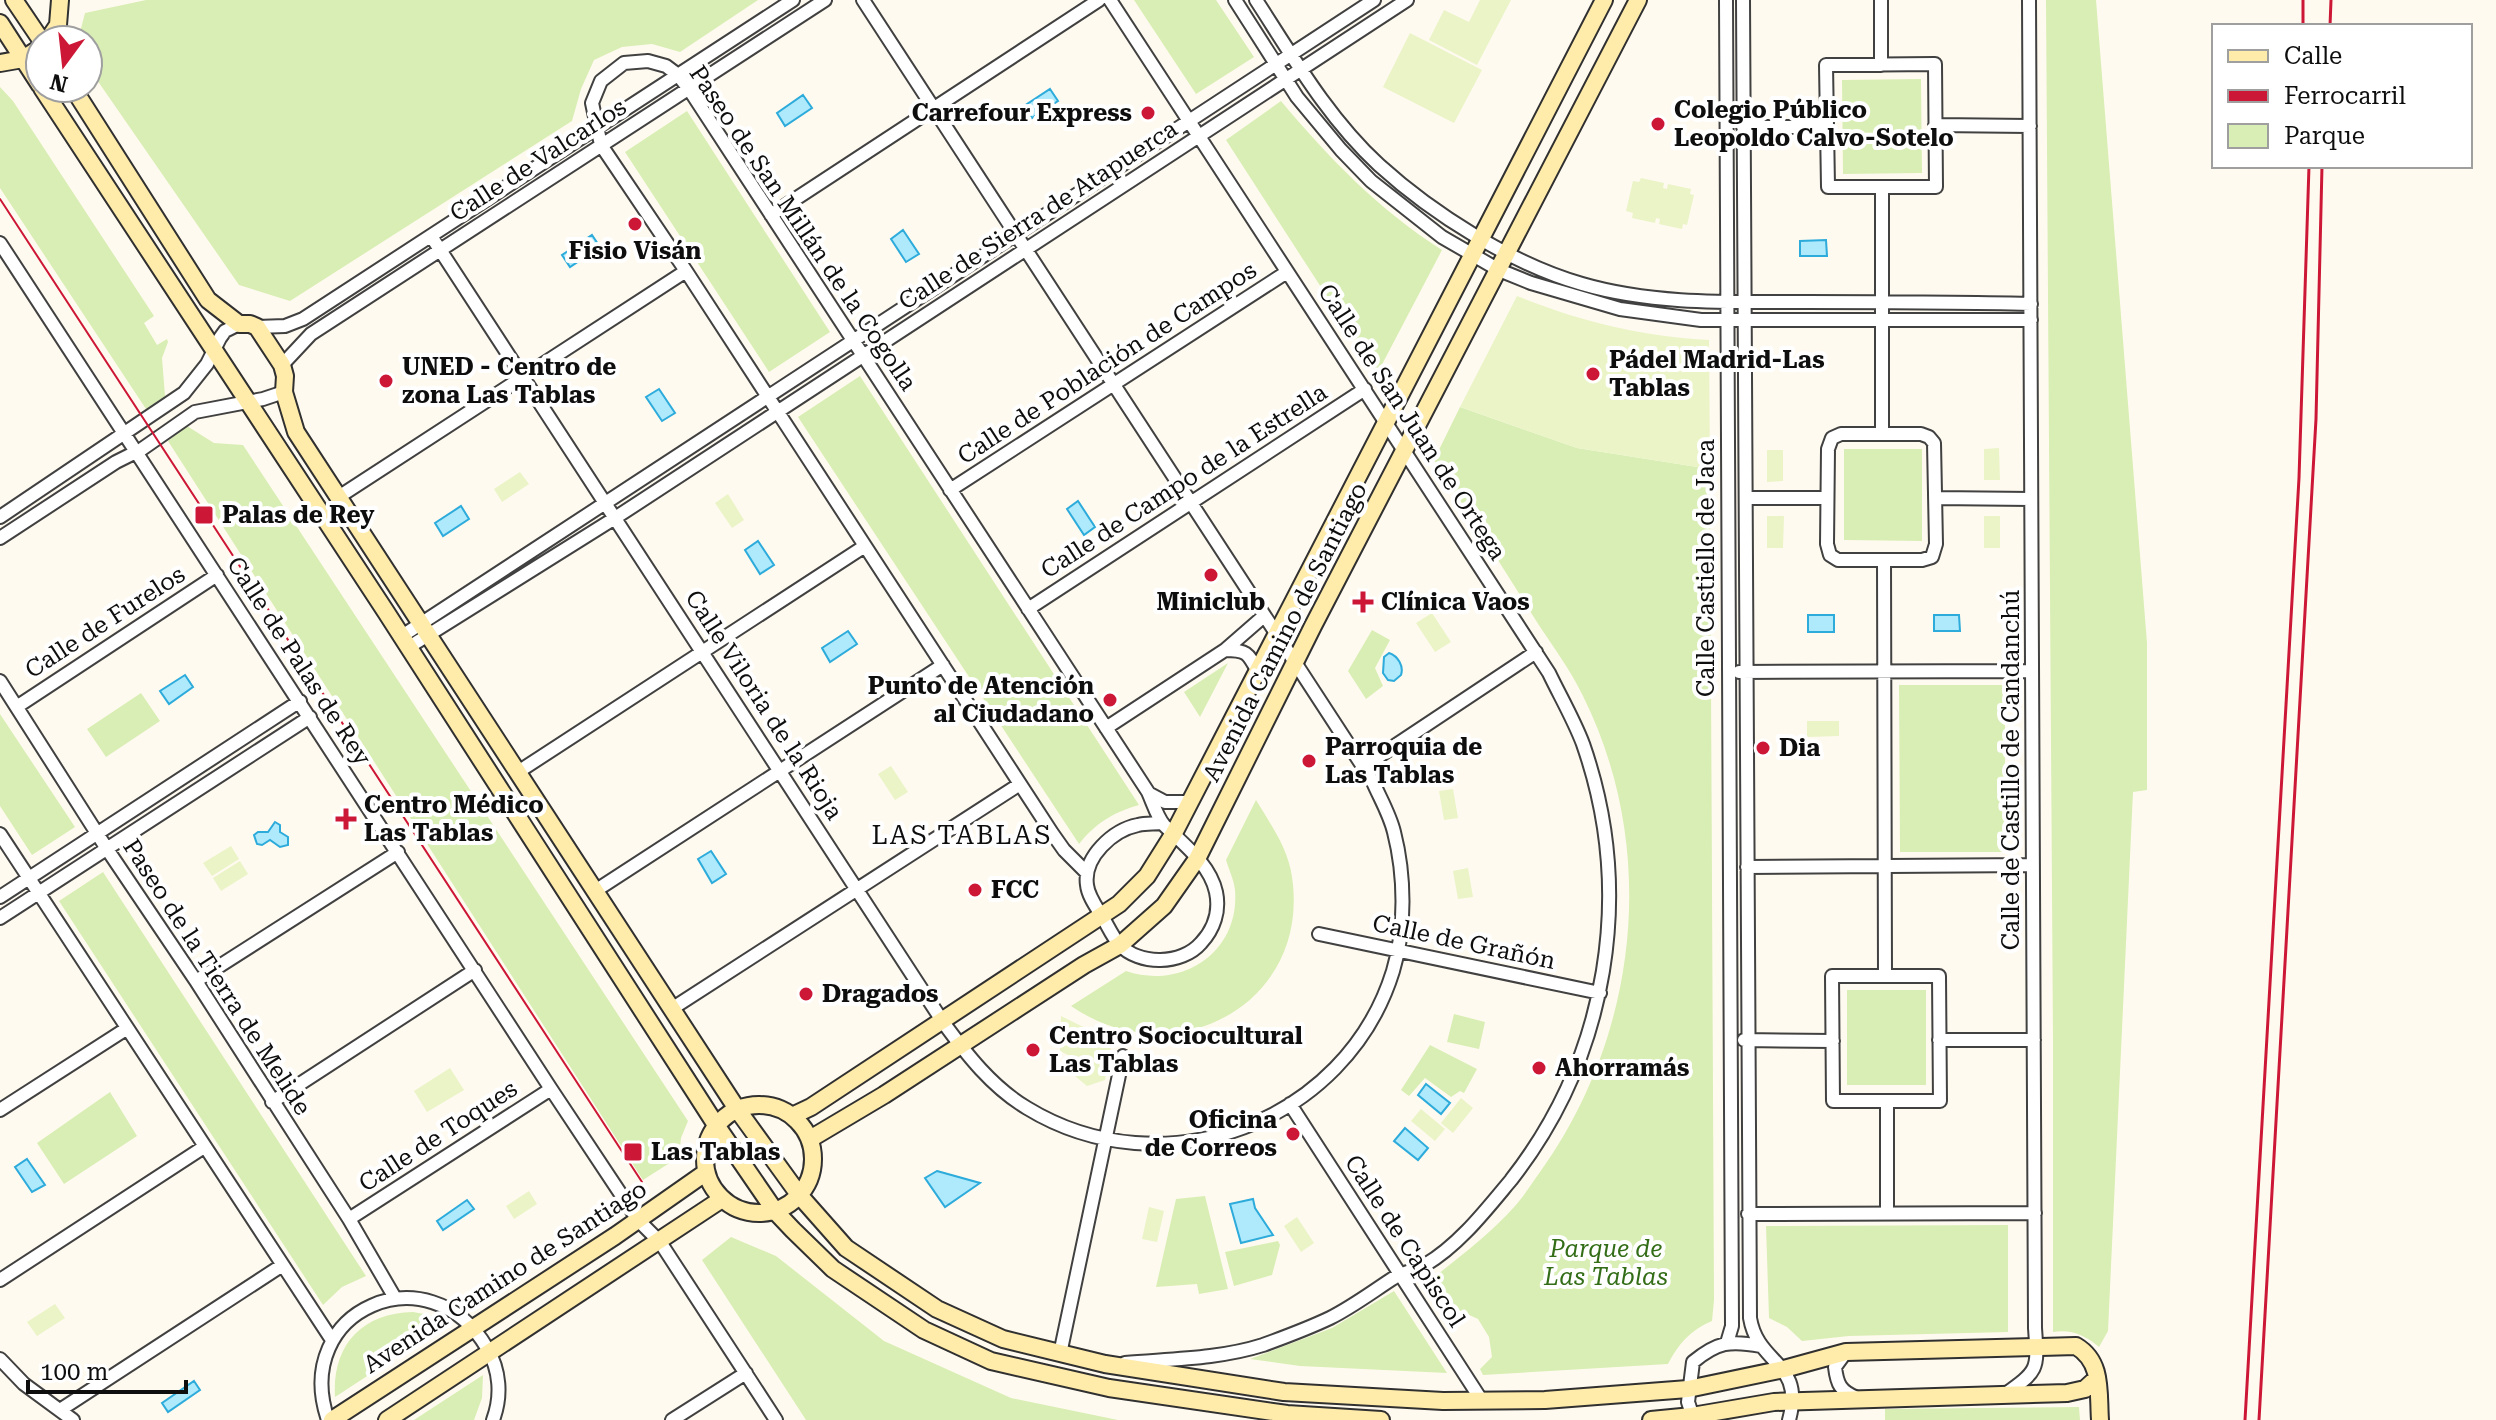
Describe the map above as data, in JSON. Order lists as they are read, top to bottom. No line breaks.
{"streets":{"street":["Calle de Valcarlos","Calle de Sierra de Atapuerca","Paseo de San Millán de la Cogolla","Calle de Población de Campos","Calle de San Juan de Ortega","Calle de Campo de la Estrella","Calle Castiello de Jaca","Calle de Furelos","Avenida Camino de Santiago","Calle de Palas de Rey","Calle Viloria de la Rioja","Calle de Castillo de Candanchú","Calle de Grañón","Paseo de la Tierra de Melide","Calle de Toques","Calle de Capiscol"]},"crossings":[["Calle de Valcarlos","Paseo de San Millán de la Cogolla"],["Calle de Valcarlos","Calle Viloria de la Rioja"],["Calle de Sierra de Atapuerca","Paseo de San Millán de la Cogolla"],["Calle de Sierra de Atapuerca","Calle de San Juan de Ortega"],["Calle de Sierra de Atapuerca","Calle Viloria de la Rioja"],["Paseo de San Millán de la Cogolla","Calle de Población de Campos"],["Paseo de San Millán de la Cogolla","Calle de Campo de la Estrella"],["Paseo de San Millán de la Cogolla","Avenida Camino de Santiago"],["Calle de Población de Campos","Calle de San Juan de Ortega"],["Calle de Población de Campos","Calle Viloria de la Rioja"],["Calle de San Juan de Ortega","Calle de Campo de la Estrella"],["Calle de San Juan de Ortega","Avenida Camino de Santiago"],["Calle de San Juan de Ortega","Calle de Grañón"],["Calle de San Juan de Ortega","Calle de Capiscol"],["Calle de Campo de la Estrella","Calle Viloria de la Rioja"],["Calle de Furelos","Calle de Palas de Rey"],["Calle de Furelos","Paseo de la Tierra de Melide"],["Avenida Camino de Santiago","Calle de Palas de Rey"],["Avenida Camino de Santiago","Calle Viloria de la Rioja"],["Calle de Palas de Rey","Calle de Toques"],["Calle Viloria de la Rioja","Calle de Grañón"],["Calle Viloria de la Rioja","Calle de Capiscol"],["Paseo de la Tierra de Melide","Calle de Toques"]],"districts":["LAS TABLAS"],"parks":["Parque de Las Tablas"],"places":{"other":["Carrefour Express","Colegio Público Leopoldo Calvo-Sotelo","Fisio Visán","Pádel Madrid-Las Tablas","UNED - Centro de zona Las Tablas","Miniclub","Punto de Atención al Ciudadano","Dia","Parroquia de Las Tablas","FCC","Dragados","Centro Sociocultural Las Tablas","Ahorramás","Oficina de Correos"],"transit":["Palas de Rey","Las Tablas"],"health":["Clínica Vaos","Centro Médico Las Tablas"]},"legend":["Calle","Ferrocarril","Parque"],"scale_bar":"100 m","north":"bottom"}
